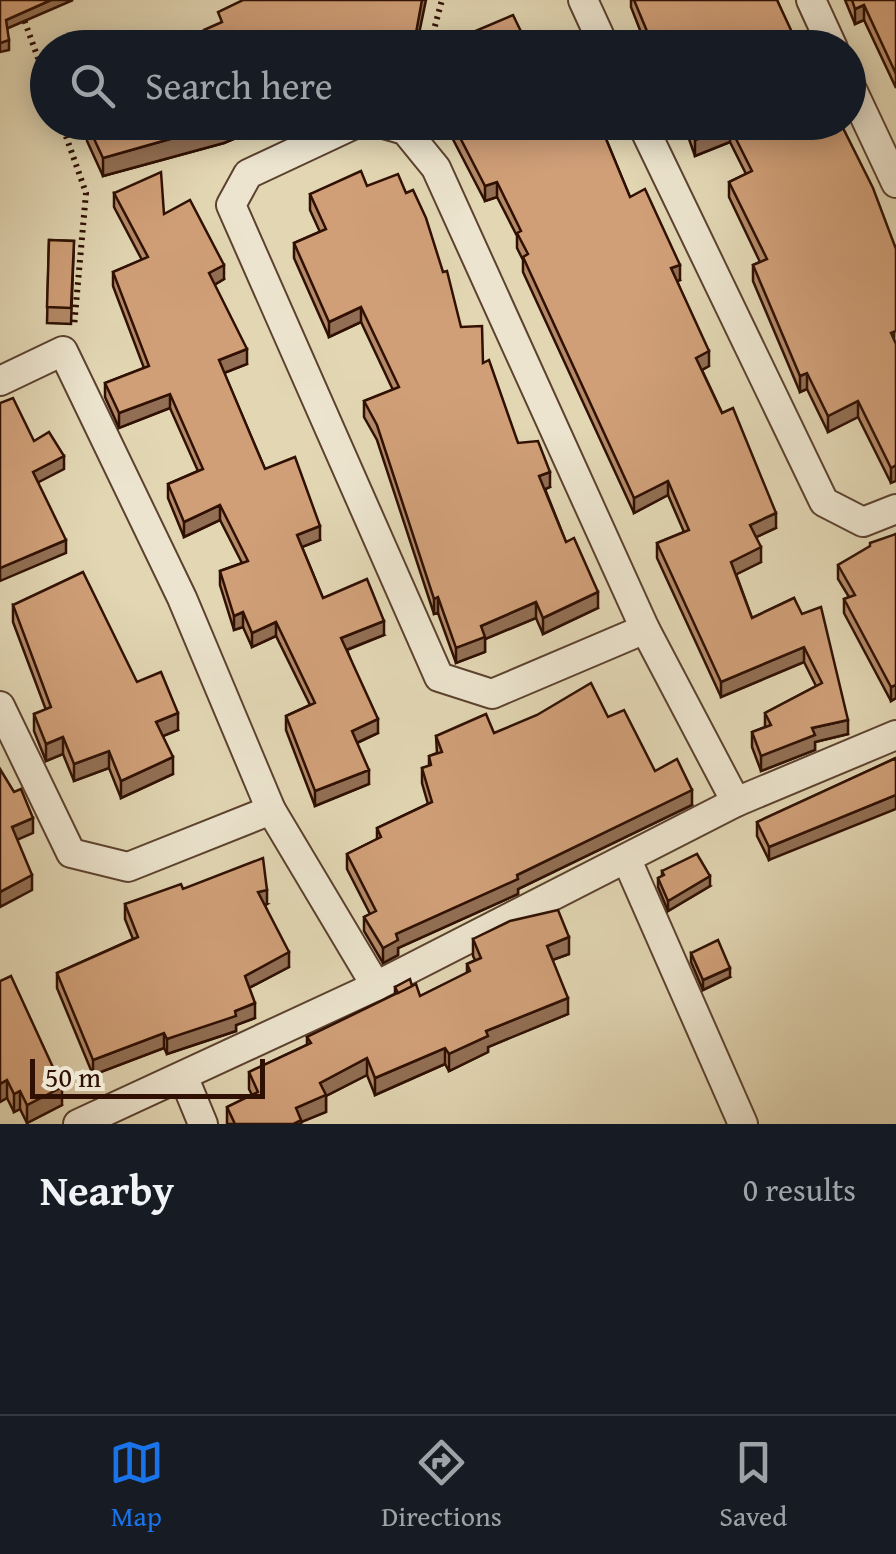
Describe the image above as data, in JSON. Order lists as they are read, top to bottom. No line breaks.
{"scale_bar":"50 m","page":{"search":"Search here","scale":"50 m","heading":["Nearby","0 results"],"nav":["Map","Directions","Saved"]}}
